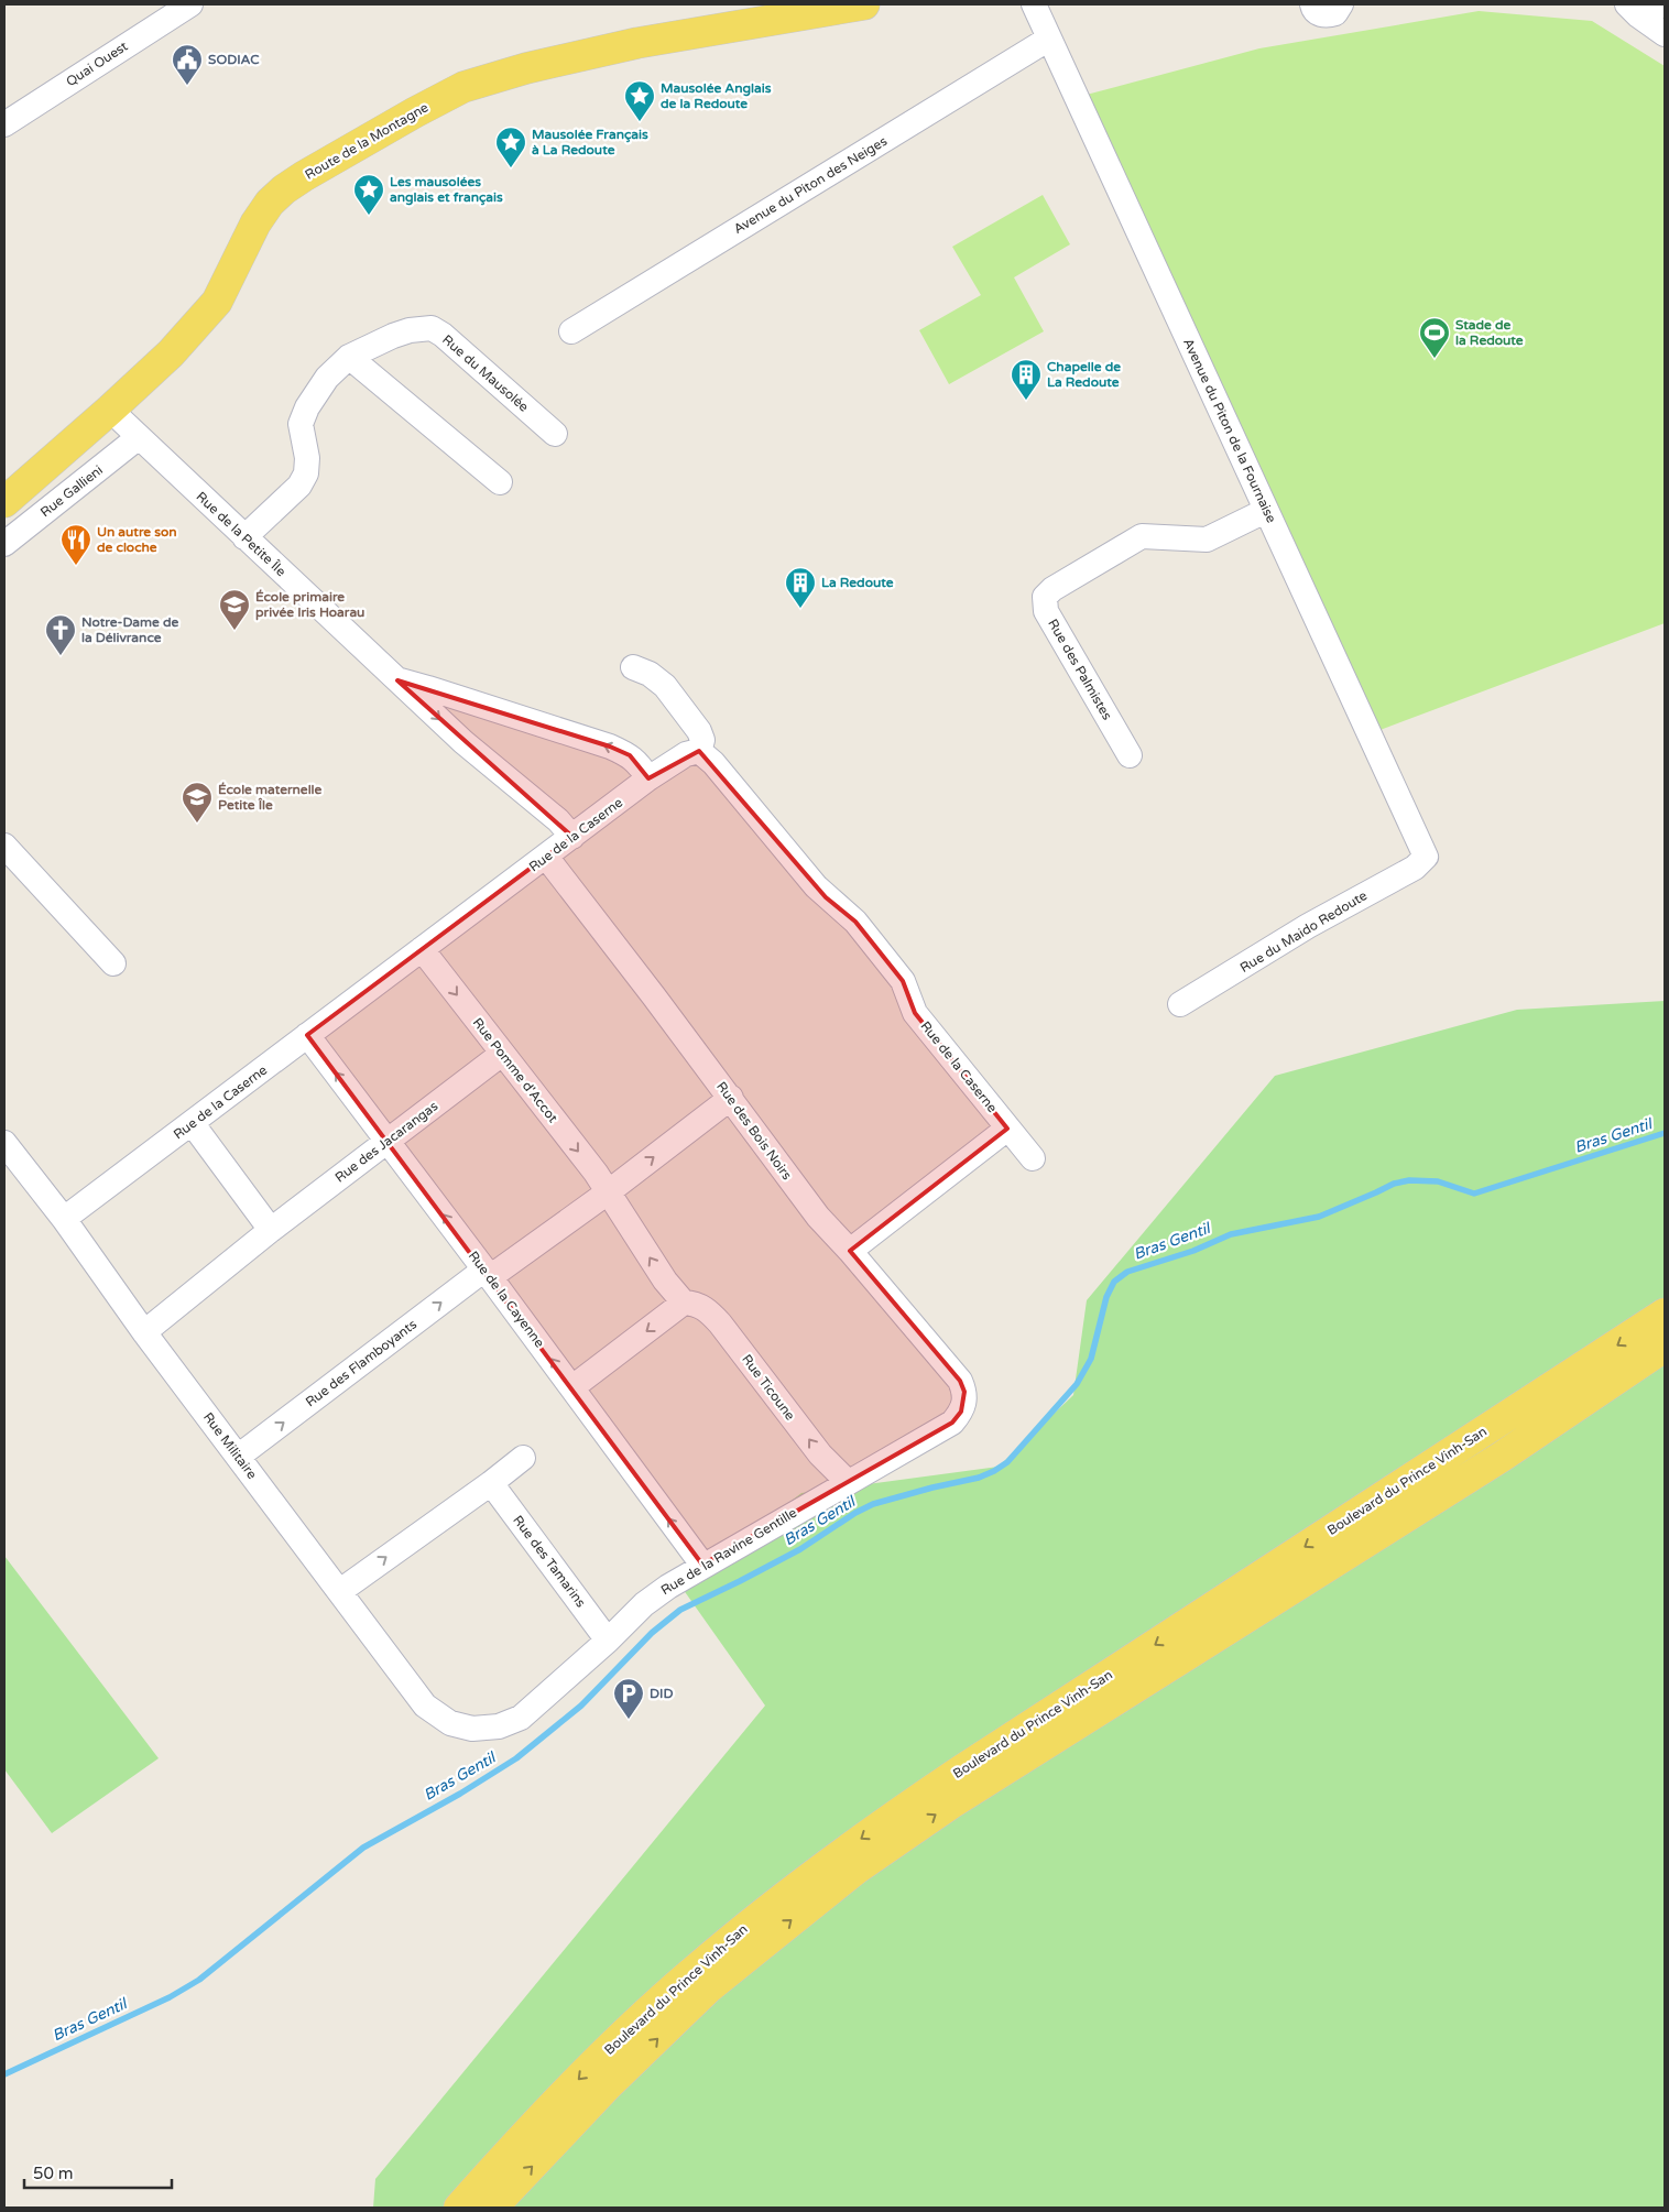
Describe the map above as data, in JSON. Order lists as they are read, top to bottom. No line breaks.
{"streets":{"main road":["Route de la Montagne","Boulevard du Prince Vinh-San"],"street":["Quai Ouest","Avenue du Piton des Neiges","Rue du Mausolée","Avenue du Piton de la Fournaise","Rue Gallieni","Rue de la Petite Île","Rue des Palmistes","Rue de la Caserne","Rue du Maido Redoute","Rue Pomme d'Accot","Rue des Bois Noirs","Rue des Jacarangas","Rue de la Cayenne","Rue des Flamboyants","Rue Ticoune","Rue Militaire","Rue de la Ravine Gentille","Rue des Tamarins"]},"crossings":[["Route de la Montagne","Rue de la Petite Île"],["Avenue du Piton des Neiges","Avenue du Piton de la Fournaise"],["Rue du Mausolée","Rue de la Petite Île"],["Avenue du Piton de la Fournaise","Rue des Palmistes"],["Avenue du Piton de la Fournaise","Rue du Maido Redoute"],["Rue Gallieni","Rue de la Petite Île"],["Rue de la Petite Île","Rue de la Caserne"],["Rue de la Caserne","Rue Pomme d'Accot"],["Rue de la Caserne","Rue des Bois Noirs"],["Rue de la Caserne","Rue de la Cayenne"],["Rue de la Caserne","Rue Militaire"],["Rue Pomme d'Accot","Rue des Jacarangas"],["Rue Pomme d'Accot","Rue des Flamboyants"],["Rue Pomme d'Accot","Rue Ticoune"],["Rue des Bois Noirs","Rue des Flamboyants"],["Rue des Bois Noirs","Rue de la Ravine Gentille"],["Rue des Jacarangas","Rue de la Cayenne"],["Rue des Jacarangas","Rue Militaire"],["Rue de la Cayenne","Rue des Flamboyants"],["Rue de la Cayenne","Rue de la Ravine Gentille"],["Rue des Flamboyants","Rue Ticoune"],["Rue des Flamboyants","Rue Militaire"],["Rue Ticoune","Rue de la Ravine Gentille"],["Rue Militaire","Rue de la Ravine Gentille"],["Rue de la Ravine Gentille","Rue des Tamarins"]],"one_way":["Rue Pomme d'Accot","Rue de la Cayenne","Rue Ticoune"],"water":["Bras Gentil"],"places":{"public building":["SODIAC"],"place":["Mausolée Anglais de la Redoute","Mausolée Français à La Redoute","Les mausolées anglais et français"],"sports":["Stade de la Redoute"],"building":["Chapelle de La Redoute","La Redoute"],"restaurant":["Un autre son de cloche"],"school or university":["École primaire privée Iris Hoarau","École maternelle Petite Île"],"church":["Notre-Dame de la Délivrance"],"parking":["DID"]},"scale_bar":"50 m"}
